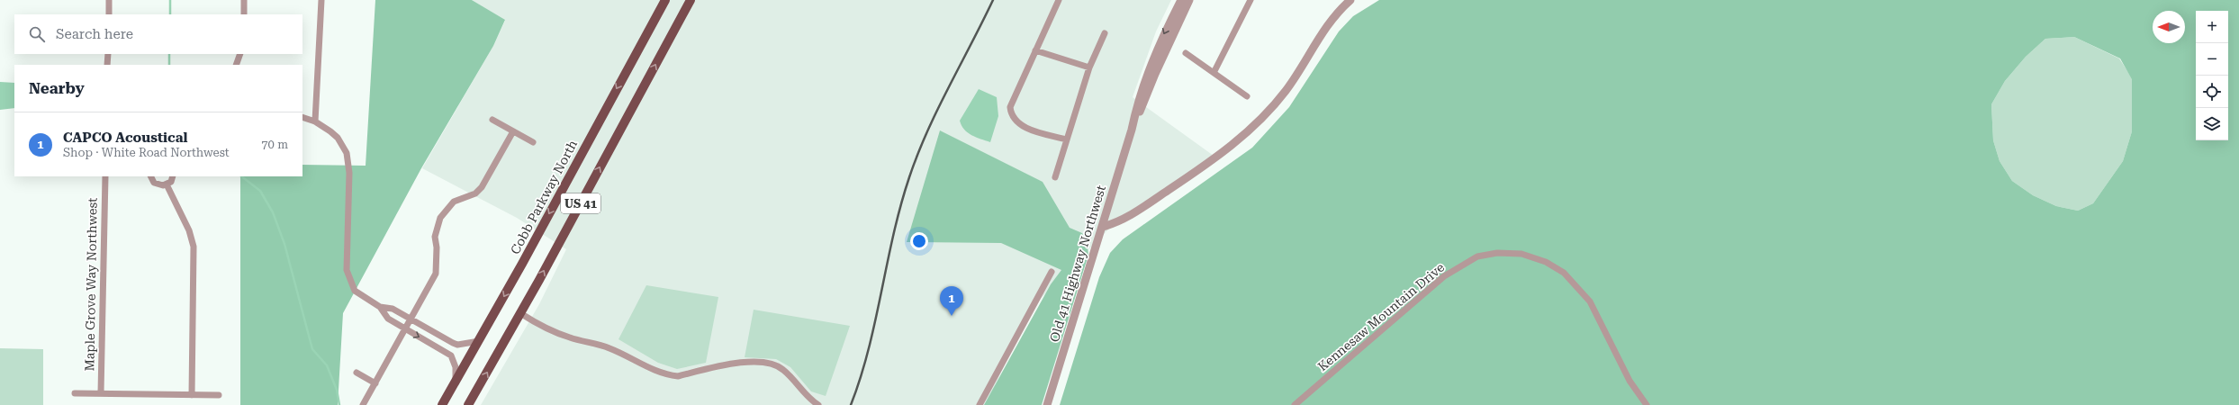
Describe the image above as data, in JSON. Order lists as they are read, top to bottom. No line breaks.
{"streets":{"main road":["Cobb Parkway North","US 41"],"street":["Old 41 Highway Northwest","Maple Grove Way Northwest","Kennesaw Mountain Drive"]},"north":"left","page":{"map_buttons":["+","−"],"search":"Search here","heading":"Nearby","list":[{"mark":"1","name":"CAPCO Acoustical","note":"Shop · White Road Northwest","value":"70 m"}],"pins":"1"}}
